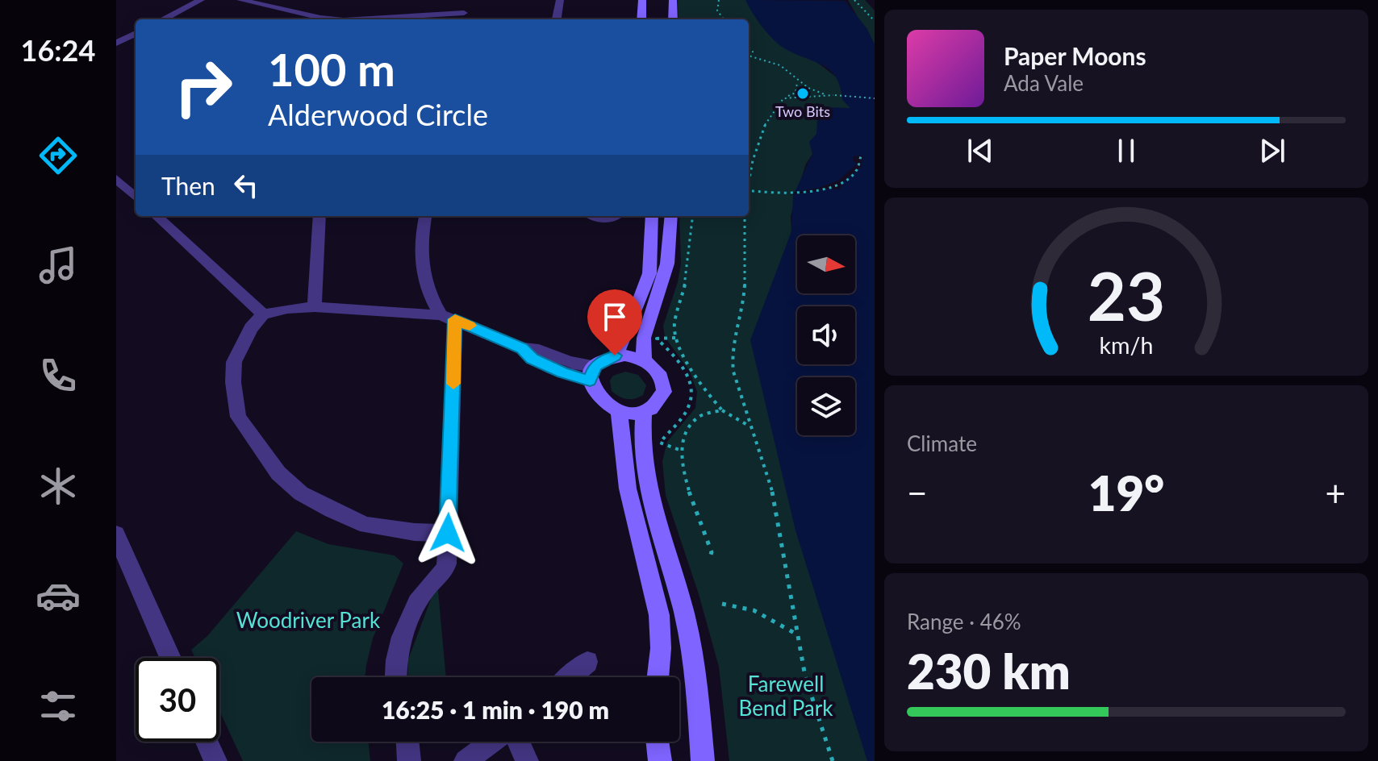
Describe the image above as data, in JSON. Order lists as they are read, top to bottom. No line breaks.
{"parks":["Woodriver Park","Farewell Bend Park"],"places":["Two Bits"],"north":"right","page":{"tabs":"16:24","turn":["100 m","Alderwood Circle"],"song":["Paper Moons","Ada Vale"],"then":"Then","tile":["Climate",["Range · 46%","230 km"]],"heat":["−","19°","+"],"limit":"30","trip":"16:25 · 1 min · 190 m","gauge":["23","km/h"]}}
